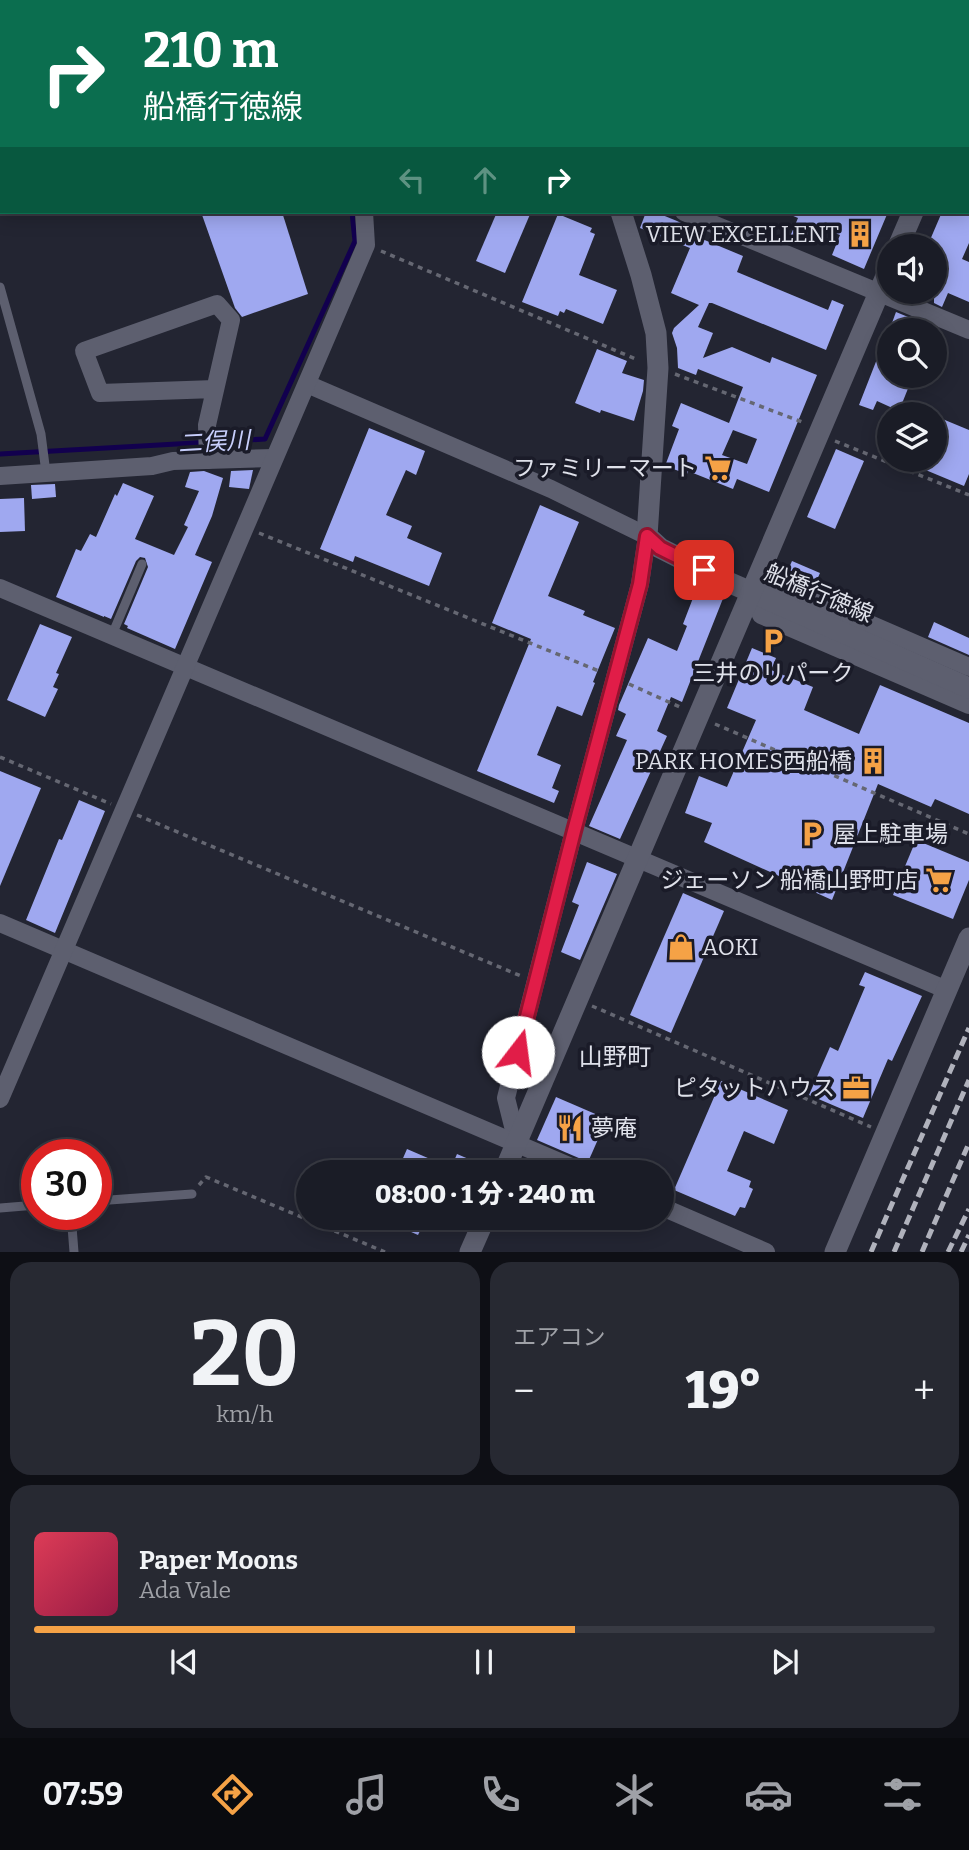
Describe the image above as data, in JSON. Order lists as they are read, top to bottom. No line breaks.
{"streets":{"street":["船橋行徳線"]},"districts":["山野町"],"water":["二俣川"],"places":{"building":["VIEW EXCELLENT","PARK HOMES西船橋"],"supermarket":["ファミリーマート","ジェーソン 船橋山野町店"],"parking":["三井のリパーク","屋上駐車場"],"shop":["AOKI"],"office":["ピタットハウス"],"restaurant":["夢庵"]},"page":{"turn":["210 m","船橋行徳線"],"limit":"30","trip":"08:00 · 1 分 · 240 m","tile":[["20","km/h"],"エアコン"],"heat":["−","19°","+"],"song":["Paper Moons","Ada Vale"],"tabs":"07:59"}}
